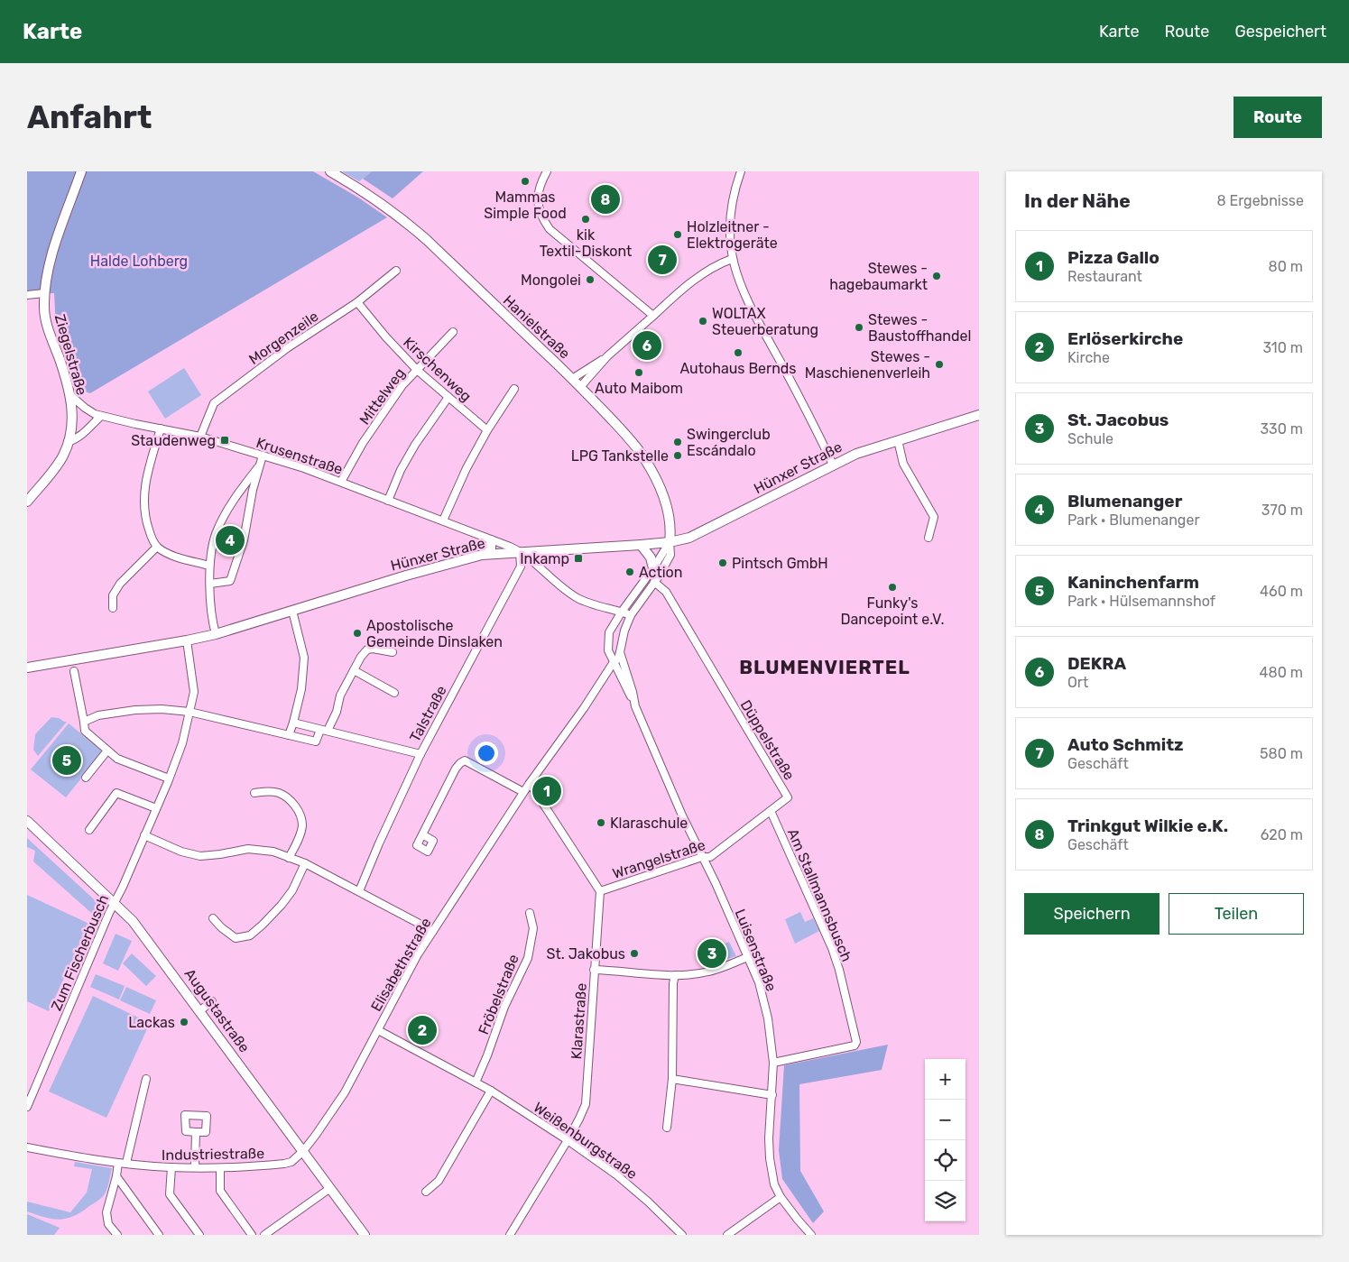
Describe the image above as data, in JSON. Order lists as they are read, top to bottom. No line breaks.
{"streets":{"main road":["Hanielstraße","Ziegelstraße","Hünxer Straße","Augustastraße"],"street":["Morgenzeile","Kirschenweg","Mittelweg","Krusenstraße","Talstraße","Düppelstraße","Wrangelstraße","Am Stallmannsbusch","Luisenstraße","Zum Fischerbusch","Elisabethstraße","Fröbelstraße","Klarastraße","Weißenburgstraße","Industriestraße"]},"crossings":[["Hanielstraße","Hünxer Straße"],["Hanielstraße","Luisenstraße"],["Morgenzeile","Kirschenweg"],["Morgenzeile","Krusenstraße"],["Ziegelstraße","Krusenstraße"],["Kirschenweg","Mittelweg"],["Mittelweg","Krusenstraße"],["Krusenstraße","Hünxer Straße"],["Hünxer Straße","Luisenstraße"],["Hünxer Straße","Zum Fischerbusch"],["Düppelstraße","Wrangelstraße"],["Düppelstraße","Luisenstraße"],["Wrangelstraße","Am Stallmannsbusch"],["Wrangelstraße","Luisenstraße"],["Wrangelstraße","Klarastraße"],["Am Stallmannsbusch","Luisenstraße"],["Luisenstraße","Elisabethstraße"],["Zum Fischerbusch","Augustastraße"],["Elisabethstraße","Augustastraße"],["Elisabethstraße","Weißenburgstraße"],["Elisabethstraße","Industriestraße"],["Fröbelstraße","Weißenburgstraße"],["Augustastraße","Industriestraße"],["Klarastraße","Weißenburgstraße"]],"districts":["BLUMENVIERTEL"],"parks":["Halde Lohberg"],"places":{"other":["Mammas Simple Food","kik Textil-Diskont","Holzleitner - Elektrogeräte","Stewes - hagebaumarkt","Mongolei","WOLTAX Steuerberatung","Stewes - Baustoffhandel","Autohaus Bernds","Stewes - Maschienenverleih","Auto Maibom","Swingerclub Escándalo","LPG Tankstelle","Pintsch GmbH","Action","Funky's Dancepoint e.V.","Apostolische Gemeinde Dinslaken","Klaraschule","St. Jakobus","Lackas"],"transit":["Staudenweg","Inkamp"]},"page":{"header":"Karte","nav":["Karte","Route","Gespeichert"],"buttons":["Route",["Speichern","Teilen"]],"title":"Anfahrt","heading":["In der Nähe","8 Ergebnisse"],"pins":["8","7","6","4","5","1","3","2"],"list":[{"mark":"1","name":"Pizza Gallo","note":"Restaurant","value":"80 m"},{"mark":"2","name":"Erlöserkirche","note":"Kirche","value":"310 m"},{"mark":"3","name":"St. Jacobus","note":"Schule","value":"330 m"},{"mark":"4","name":"Blumenanger","note":"Park · Blumenanger","value":"370 m"},{"mark":"5","name":"Kaninchenfarm","note":"Park · Hülsemannshof","value":"460 m"},{"mark":"6","name":"DEKRA","note":"Ort","value":"480 m"},{"mark":"7","name":"Auto Schmitz","note":"Geschäft","value":"580 m"},{"mark":"8","name":"Trinkgut Wilkie e.K.","note":"Geschäft","value":"620 m"}],"map_buttons":["+","−"]}}
